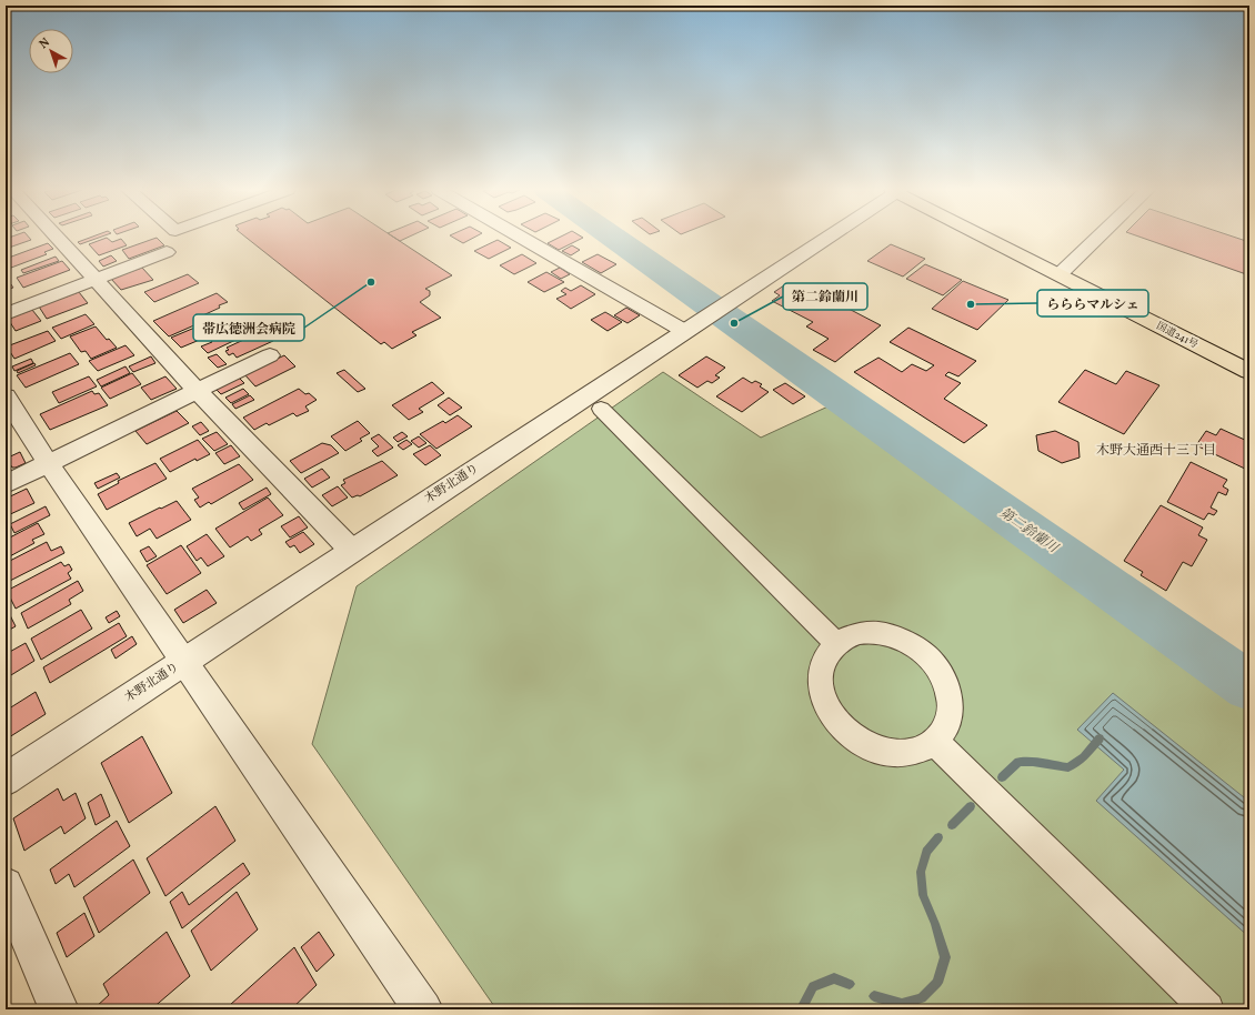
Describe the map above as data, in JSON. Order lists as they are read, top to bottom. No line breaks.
{"streets":{"highway":["国道241号"],"street":["木野北通り"]},"districts":["木野大通西十三丁目"],"water":["第二鈴蘭川"],"places":["帯広徳洲会病院","らららマルシェ","第二鈴蘭川"],"north":"top left"}
